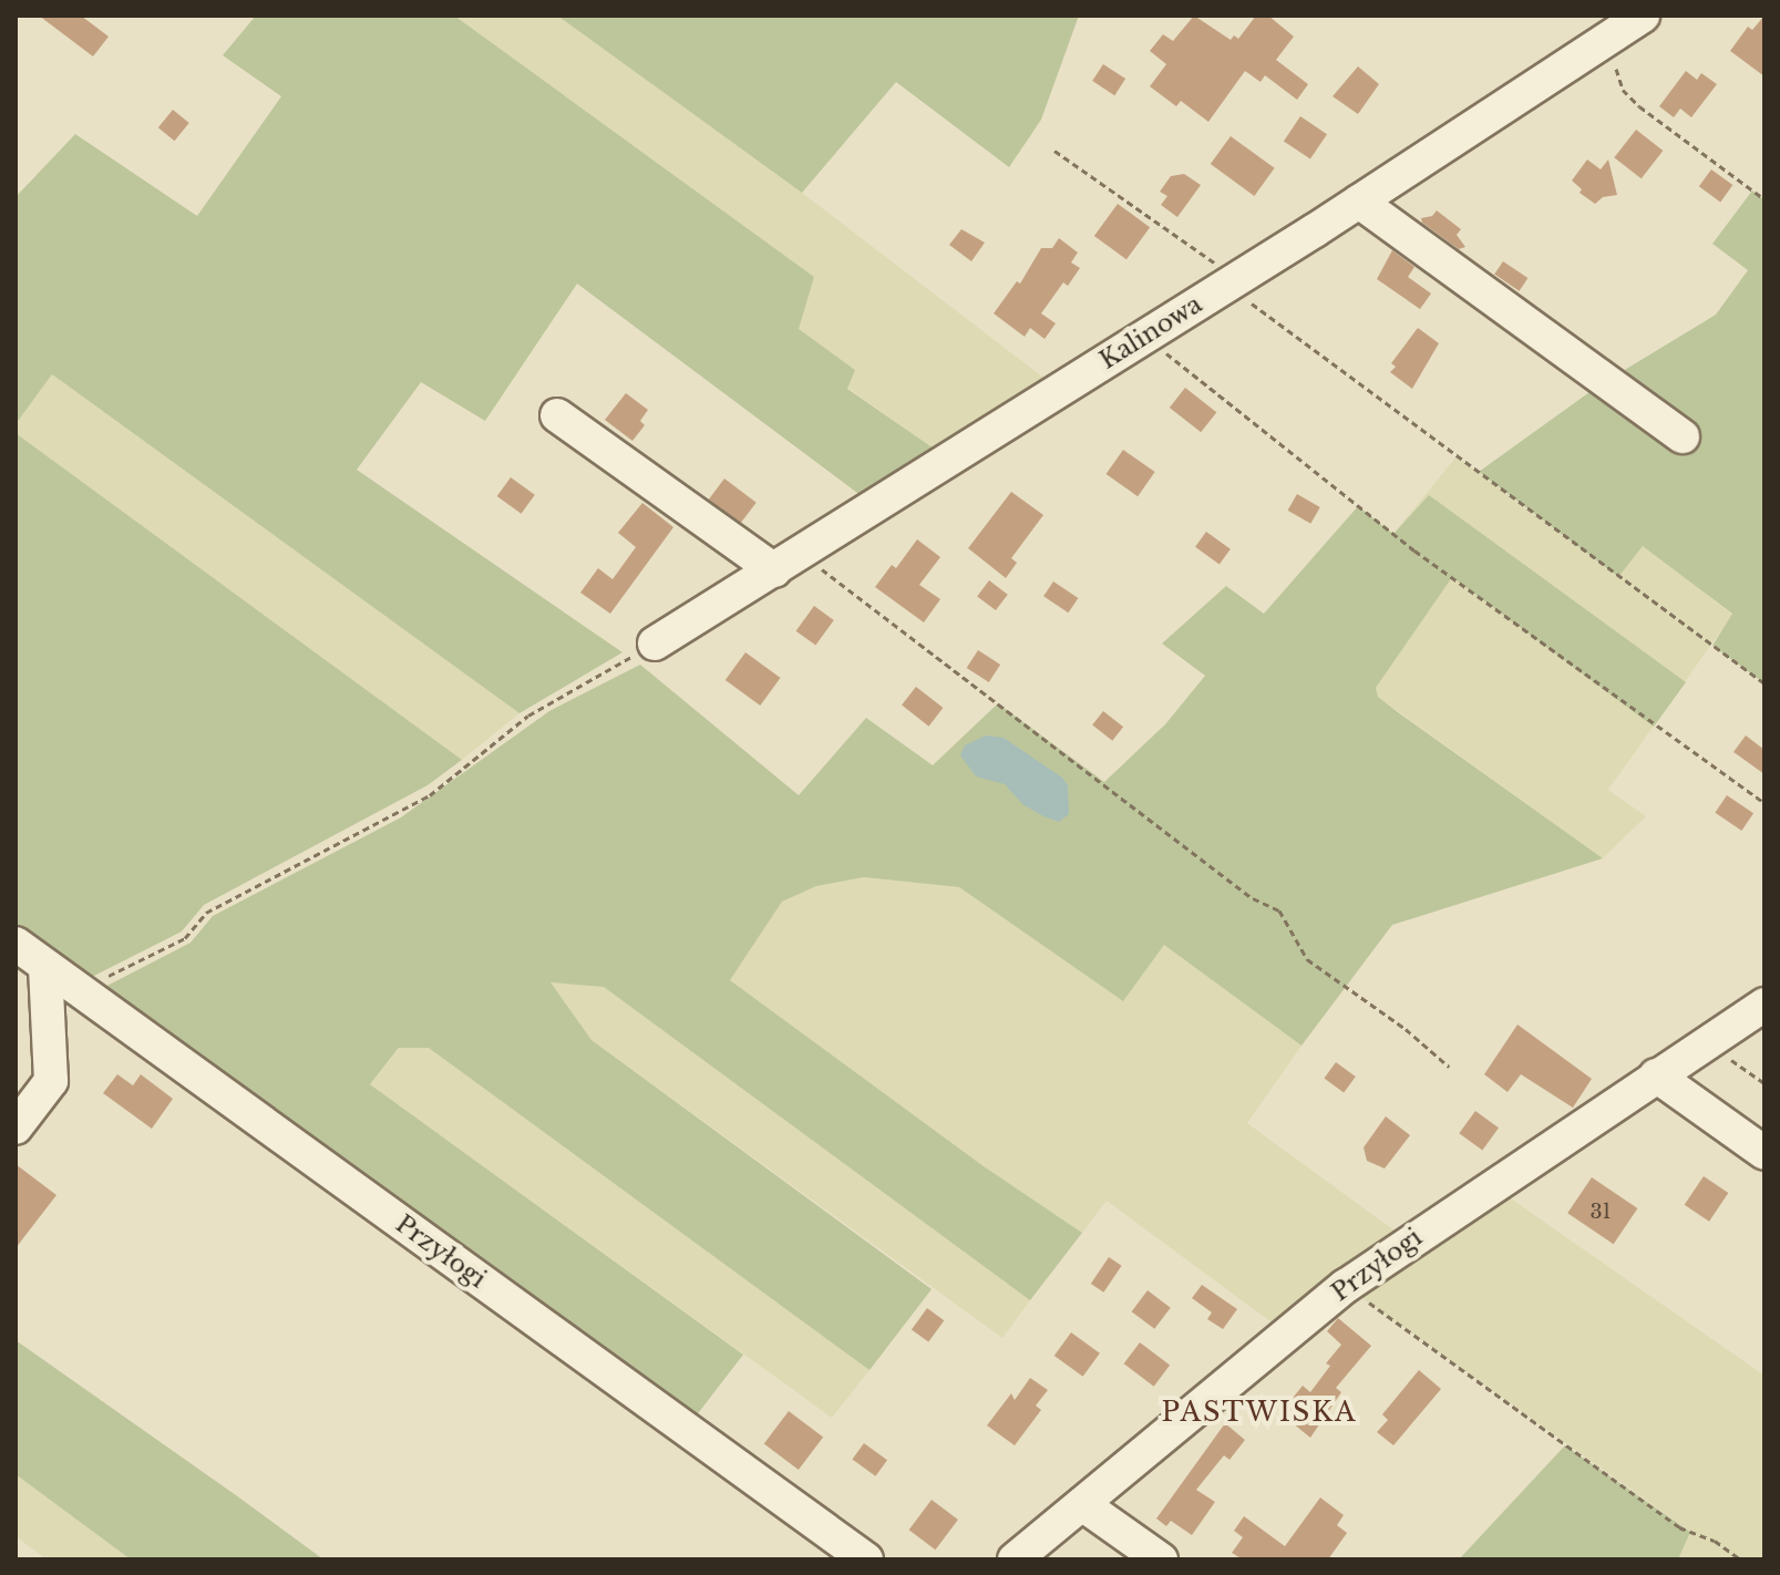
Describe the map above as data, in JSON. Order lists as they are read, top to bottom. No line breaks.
{"streets":{"street":["Kalinowa","Przyłogi"]},"districts":["PASTWISKA"],"house_numbers":["31"]}
